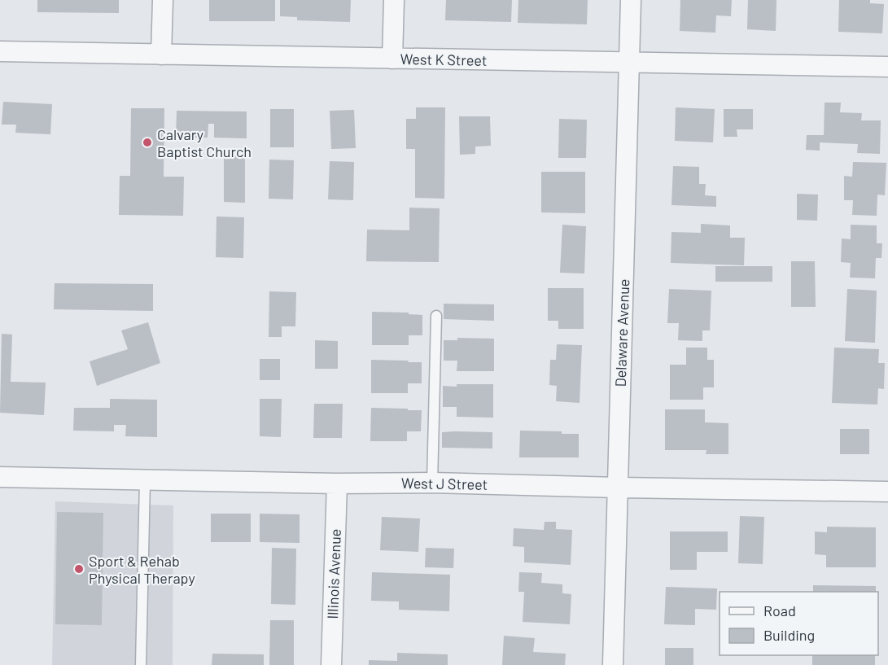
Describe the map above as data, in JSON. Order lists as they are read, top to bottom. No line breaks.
{"streets":{"street":["West K Street","Delaware Avenue","West J Street","Illinois Avenue"]},"crossings":[["West K Street","Delaware Avenue"],["Delaware Avenue","West J Street"],["West J Street","Illinois Avenue"]],"places":["Calvary Baptist Church","Sport & Rehab Physical Therapy"],"legend":["Road","Building"]}
